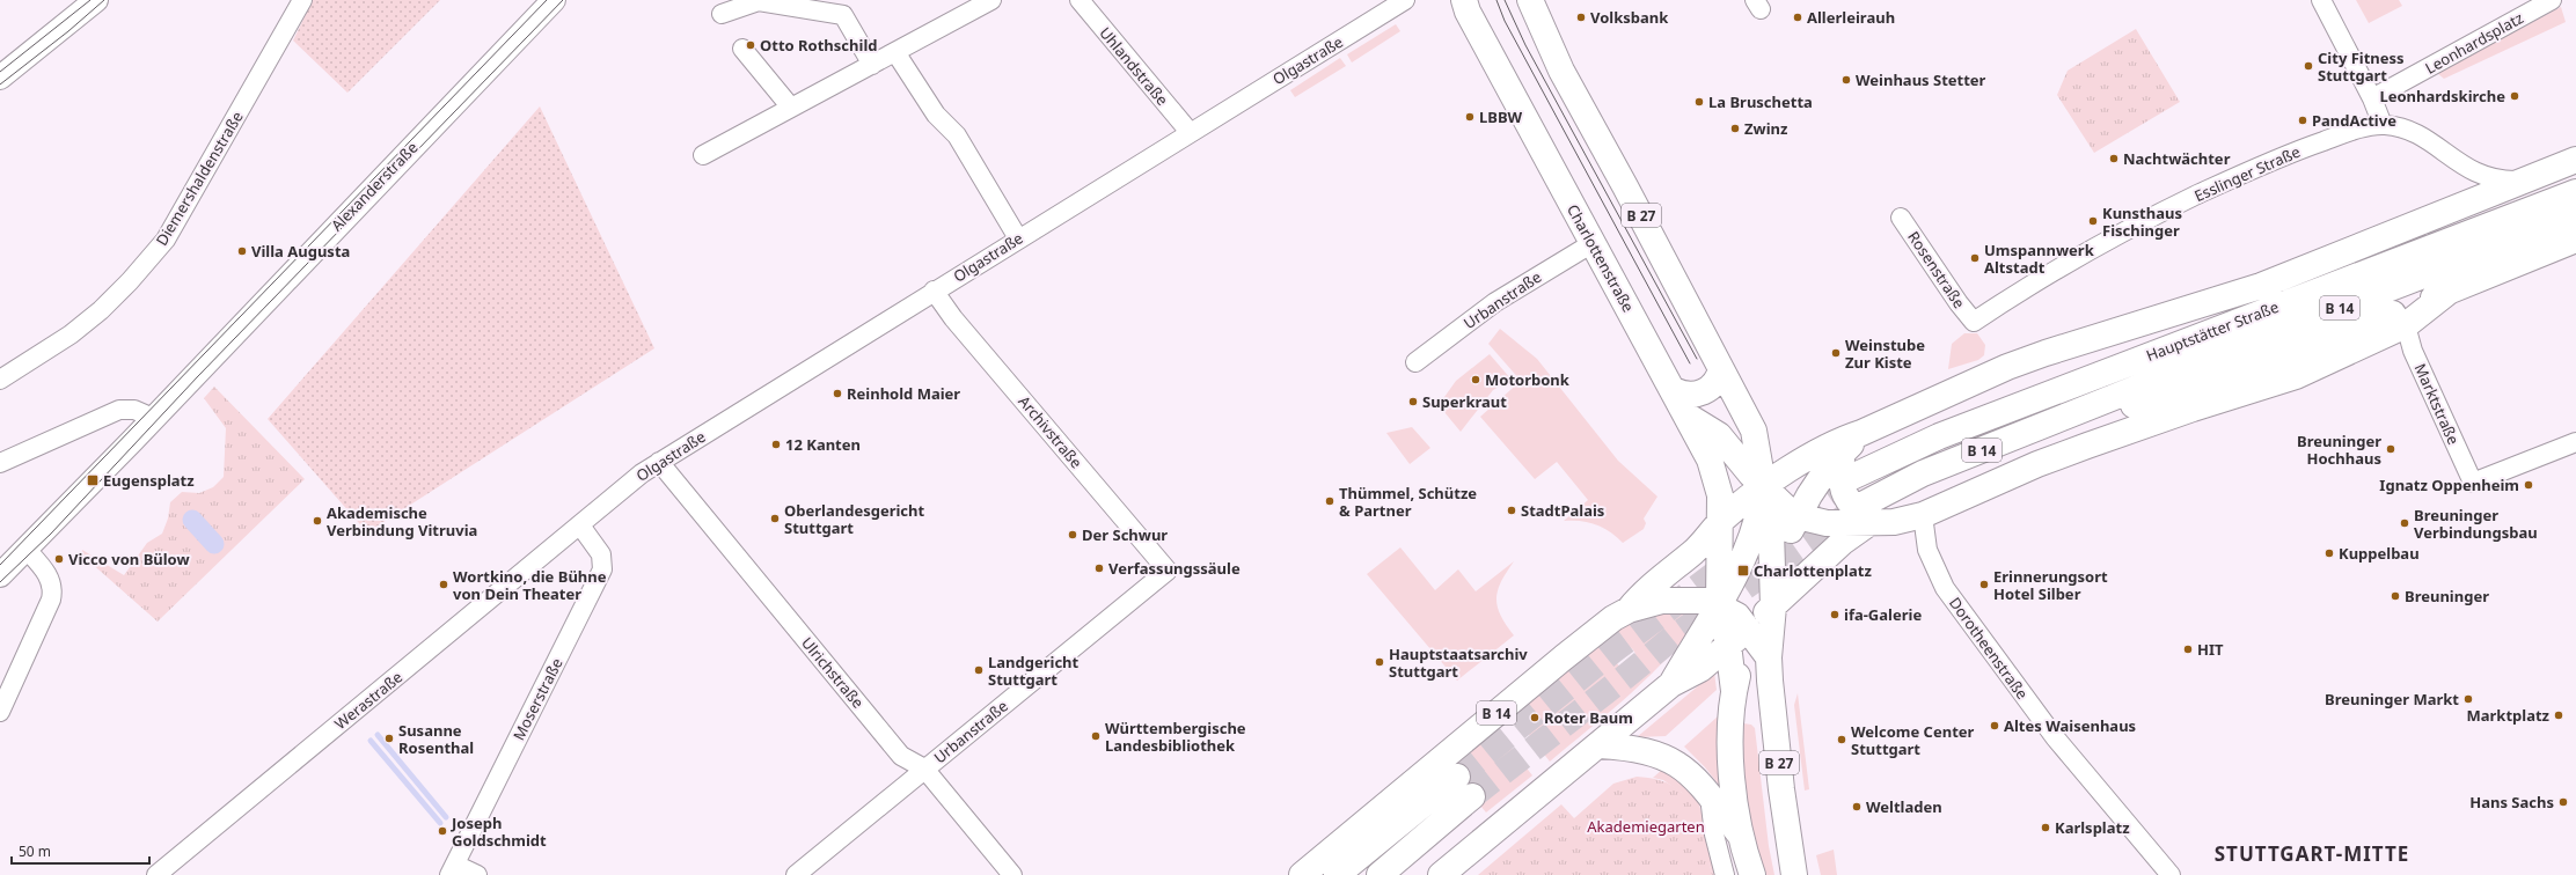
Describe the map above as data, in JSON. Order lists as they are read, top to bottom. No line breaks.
{"streets":{"main road":["B 27","Charlottenstraße","B 14","Hauptstätter Straße"],"street":["Leonhardsplatz","Olgastraße","Uhlandstraße","Esslinger Straße","Diemershaldenstraße","Alexanderstraße","Rosenstraße","Urbanstraße","Marktstraße","Archivstraße","Dorotheenstraße","Ulrichstraße","Moserstraße","Werastraße"]},"crossings":[["Olgastraße","Uhlandstraße"],["Olgastraße","Archivstraße"],["Olgastraße","Ulrichstraße"],["Olgastraße","Moserstraße"],["Olgastraße","Werastraße"],["Esslinger Straße","Rosenstraße"],["B 27","Charlottenstraße"],["B 27","B 14"],["Charlottenstraße","Urbanstraße"],["Charlottenstraße","B 14"],["Urbanstraße","Archivstraße"],["Urbanstraße","Ulrichstraße"],["B 14","Hauptstätter Straße"],["B 14","Marktstraße"],["B 14","Dorotheenstraße"],["Moserstraße","Werastraße"]],"districts":["STUTTGART-MITTE"],"parks":["Akademiegarten"],"places":{"other":["Volksbank","Allerleirauh","Otto Rothschild","City Fitness Stuttgart","Weinhaus Stetter","Leonhardskirche","La Bruschetta","LBBW","PandActive","Zwinz","Nachtwächter","Kunsthaus Fischinger","Villa Augusta","Umspannwerk Altstadt","Weinstube Zur Kiste","Motorbonk","Reinhold Maier","Superkraut","12 Kanten","Breuninger Hochhaus","Ignatz Oppenheim","Thümmel, Schütze & Partner","StadtPalais","Oberlandesgericht Stuttgart","Akademische Verbindung Vitruvia","Breuninger Verbindungsbau","Der Schwur","Kuppelbau","Vicco von Bülow","Verfassungssäule","Wortkino, die Bühne von Dein Theater","Erinnerungsort Hotel Silber","Breuninger","ifa-Galerie","HIT","Hauptstaatsarchiv Stuttgart","Landgericht Stuttgart","Breuninger Markt","Marktplatz","Roter Baum","Altes Waisenhaus","Württembergische Landesbibliothek","Susanne Rosenthal","Welcome Center Stuttgart","Hans Sachs","Weltladen","Karlsplatz","Joseph Goldschmidt"],"transit":["Eugensplatz","Charlottenplatz"]},"scale_bar":"50 m"}
